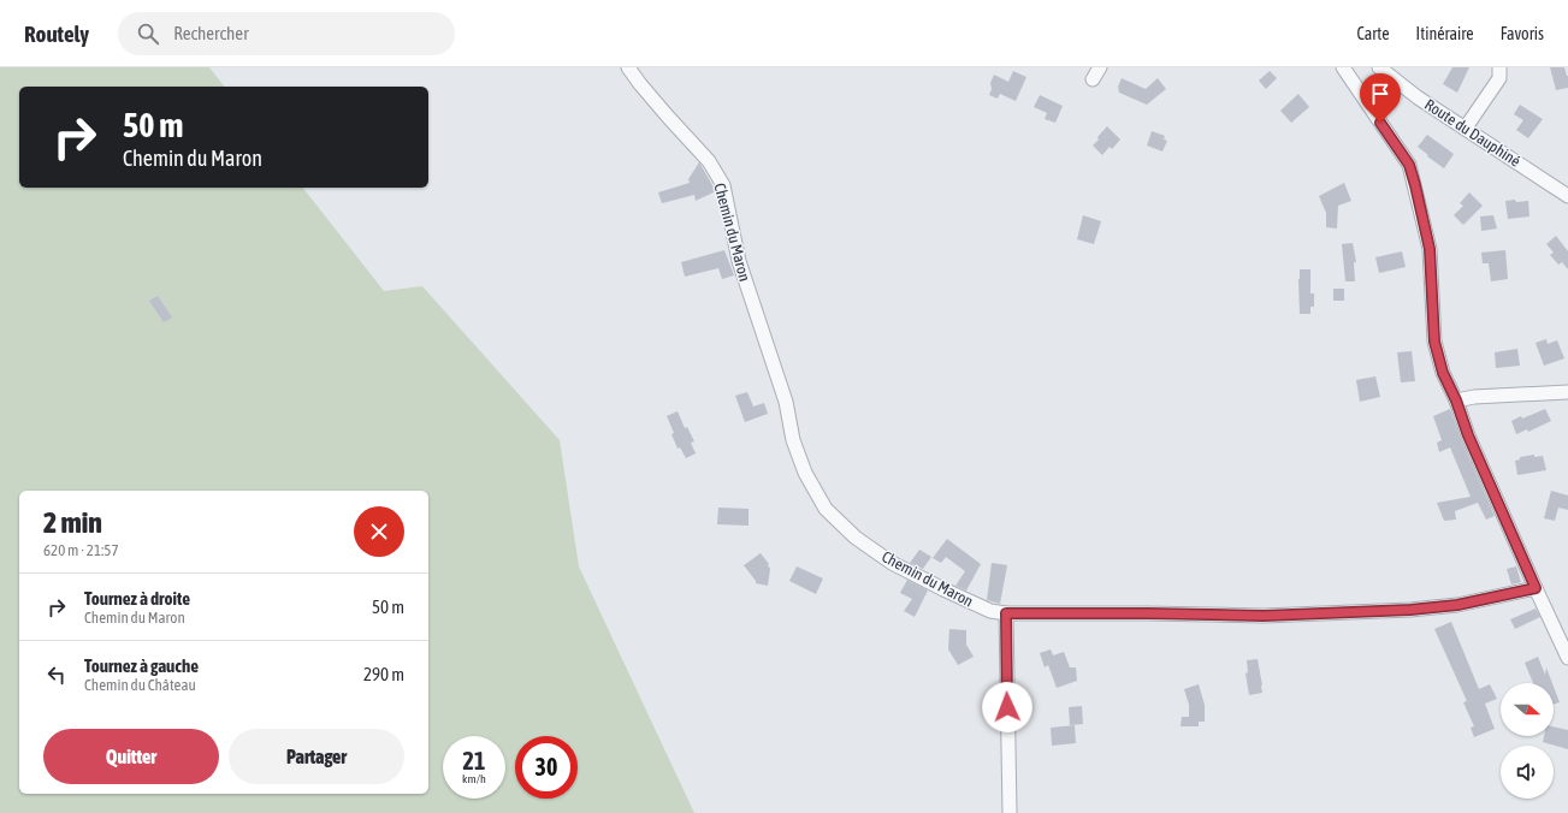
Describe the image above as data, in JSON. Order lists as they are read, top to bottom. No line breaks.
{"streets":{"street":["Route du Dauphiné","Chemin du Maron"]},"north":"right","page":{"header":"Routely","search":"Rechercher","nav":["Carte","Itinéraire","Favoris"],"turn":["50 m","Chemin du Maron"],"heading":["2 min","620 m · 21:57"],"list":[{"name":"Tournez à droite","note":"Chemin du Maron","value":"50 m"},{"name":"Tournez à gauche","note":"Chemin du Château","value":"290 m"}],"buttons":["Quitter","Partager"],"speed":"21 km/h","limit":"30"}}
